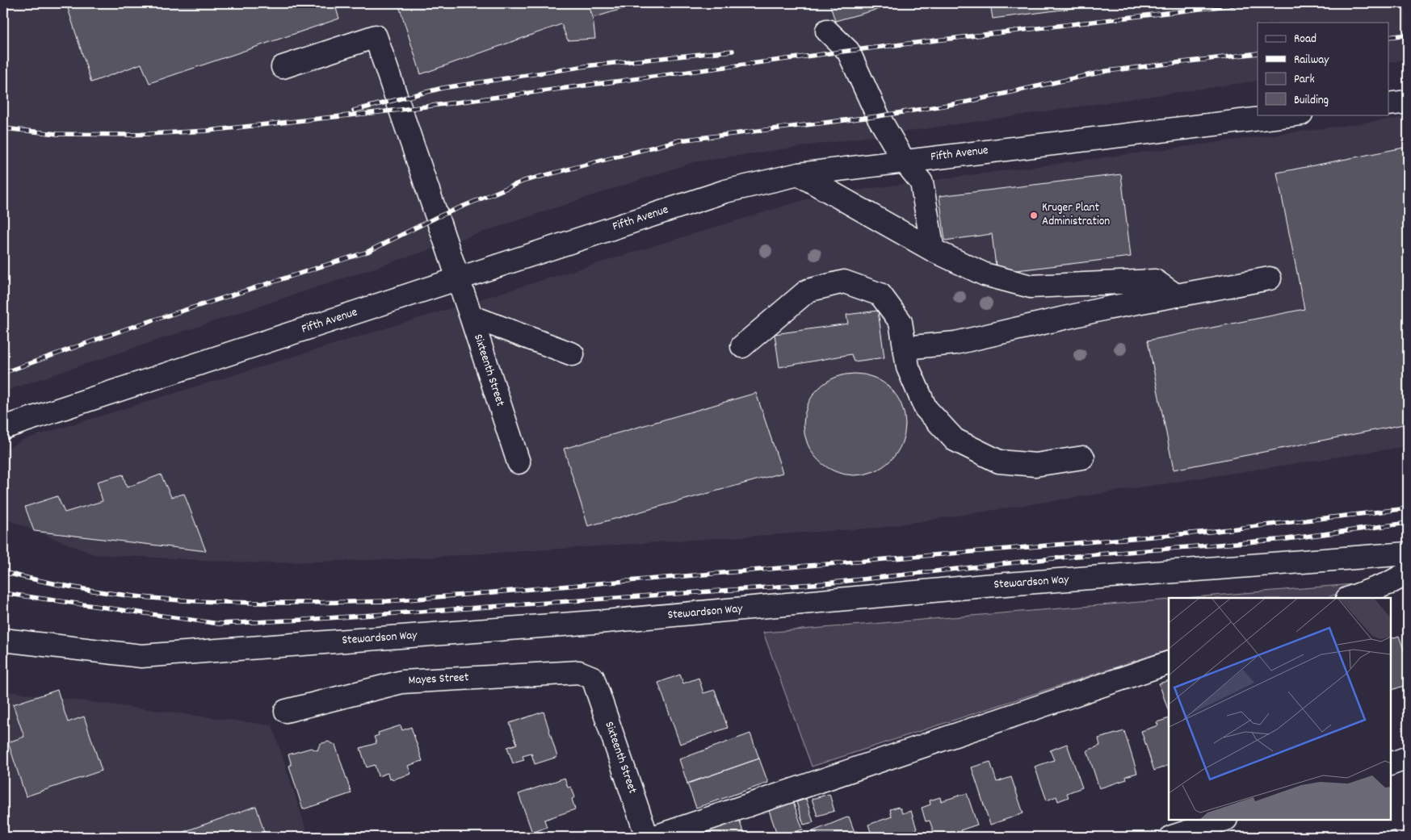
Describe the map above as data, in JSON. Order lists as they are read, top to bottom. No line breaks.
{"streets":{"street":["Fifth Avenue","Sixteenth Street","Stewardson Way","Mayes Street"]},"crossings":[["Fifth Avenue","Sixteenth Street"],["Sixteenth Street","Mayes Street"]],"places":["Kruger Plant Administration"],"legend":["Road","Railway","Park","Building"]}
